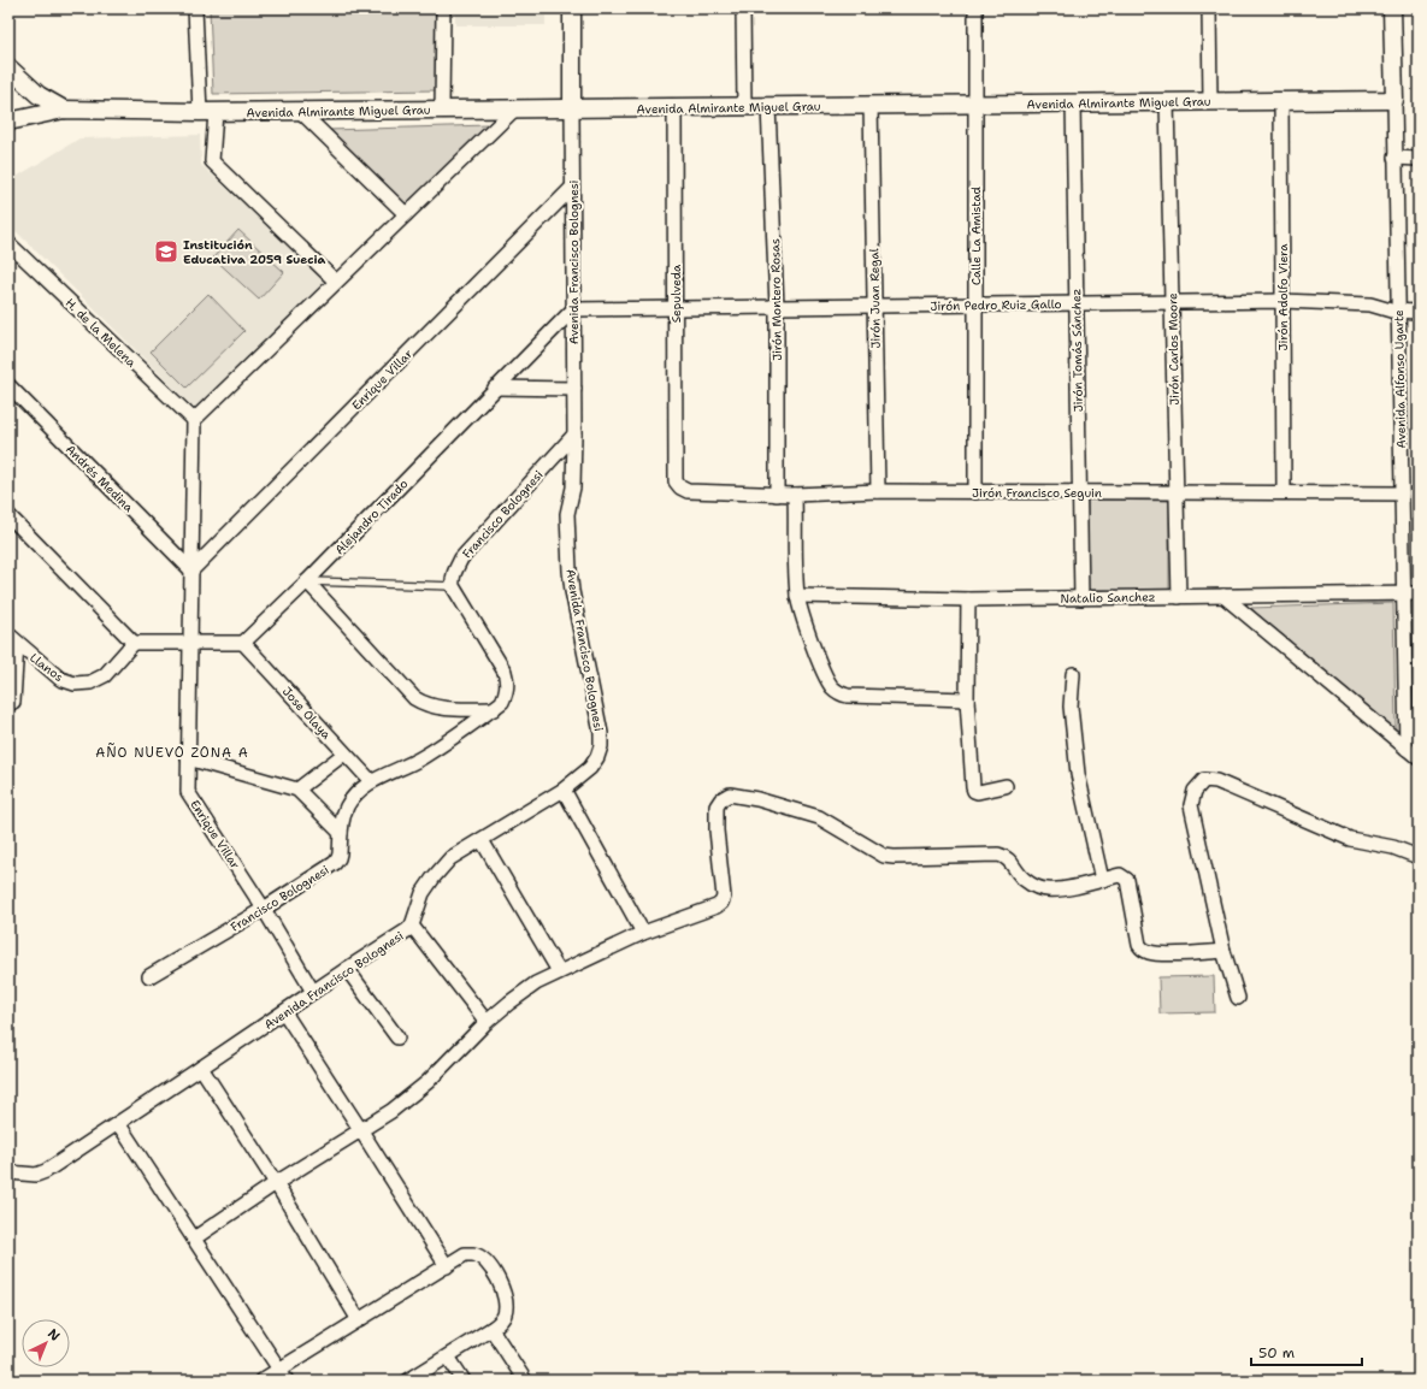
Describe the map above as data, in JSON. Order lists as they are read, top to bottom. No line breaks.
{"streets":{"street":["Avenida Almirante Miguel Grau","Calle La Amistad","Avenida Francisco Bolognesi","Sepulveda","Jirón Adolfo Viera","Jirón Juan Regal","Jirón Montero Rosas","Jirón Pedro Ruiz Gallo","H. de la Melena","Jirón Carlos Moore","Jirón Tomás Sánchez","Enrique Villar","Avenida Alfonso Ugarte","Andrés Medina","Jirón Francisco Seguin","Francisco Bolognesi","Alejandro Tirado","Natalio Sanchez","Llanos","Jose Olaya"]},"crossings":[["Avenida Almirante Miguel Grau","Calle La Amistad"],["Avenida Almirante Miguel Grau","Avenida Francisco Bolognesi"],["Avenida Almirante Miguel Grau","Sepulveda"],["Avenida Almirante Miguel Grau","Jirón Adolfo Viera"],["Avenida Almirante Miguel Grau","Jirón Juan Regal"],["Avenida Almirante Miguel Grau","Jirón Montero Rosas"],["Avenida Almirante Miguel Grau","Jirón Carlos Moore"],["Avenida Almirante Miguel Grau","Jirón Tomás Sánchez"],["Avenida Almirante Miguel Grau","Avenida Alfonso Ugarte"],["Calle La Amistad","Jirón Pedro Ruiz Gallo"],["Calle La Amistad","Jirón Francisco Seguin"],["Avenida Francisco Bolognesi","Jirón Pedro Ruiz Gallo"],["Avenida Francisco Bolognesi","Enrique Villar"],["Avenida Francisco Bolognesi","Francisco Bolognesi"],["Avenida Francisco Bolognesi","Alejandro Tirado"],["Sepulveda","Jirón Pedro Ruiz Gallo"],["Sepulveda","Jirón Francisco Seguin"],["Jirón Adolfo Viera","Jirón Pedro Ruiz Gallo"],["Jirón Adolfo Viera","Jirón Francisco Seguin"],["Jirón Juan Regal","Jirón Pedro Ruiz Gallo"],["Jirón Juan Regal","Jirón Francisco Seguin"],["Jirón Montero Rosas","Jirón Pedro Ruiz Gallo"],["Jirón Montero Rosas","Jirón Francisco Seguin"],["Jirón Pedro Ruiz Gallo","Jirón Carlos Moore"],["Jirón Pedro Ruiz Gallo","Jirón Tomás Sánchez"],["Jirón Pedro Ruiz Gallo","Avenida Alfonso Ugarte"],["Jirón Pedro Ruiz Gallo","Alejandro Tirado"],["H. de la Melena","Enrique Villar"],["Jirón Carlos Moore","Jirón Francisco Seguin"],["Jirón Carlos Moore","Natalio Sanchez"],["Jirón Tomás Sánchez","Jirón Francisco Seguin"],["Jirón Tomás Sánchez","Natalio Sanchez"],["Enrique Villar","Andrés Medina"],["Enrique Villar","Francisco Bolognesi"],["Avenida Alfonso Ugarte","Jirón Francisco Seguin"],["Avenida Alfonso Ugarte","Natalio Sanchez"],["Francisco Bolognesi","Jose Olaya"],["Alejandro Tirado","Jose Olaya"]],"districts":["AÑO NUEVO ZONA A"],"places":{"school or university":["Institución Educativa 2059 Suecia"]},"scale_bar":"50 m","north":"top right"}
